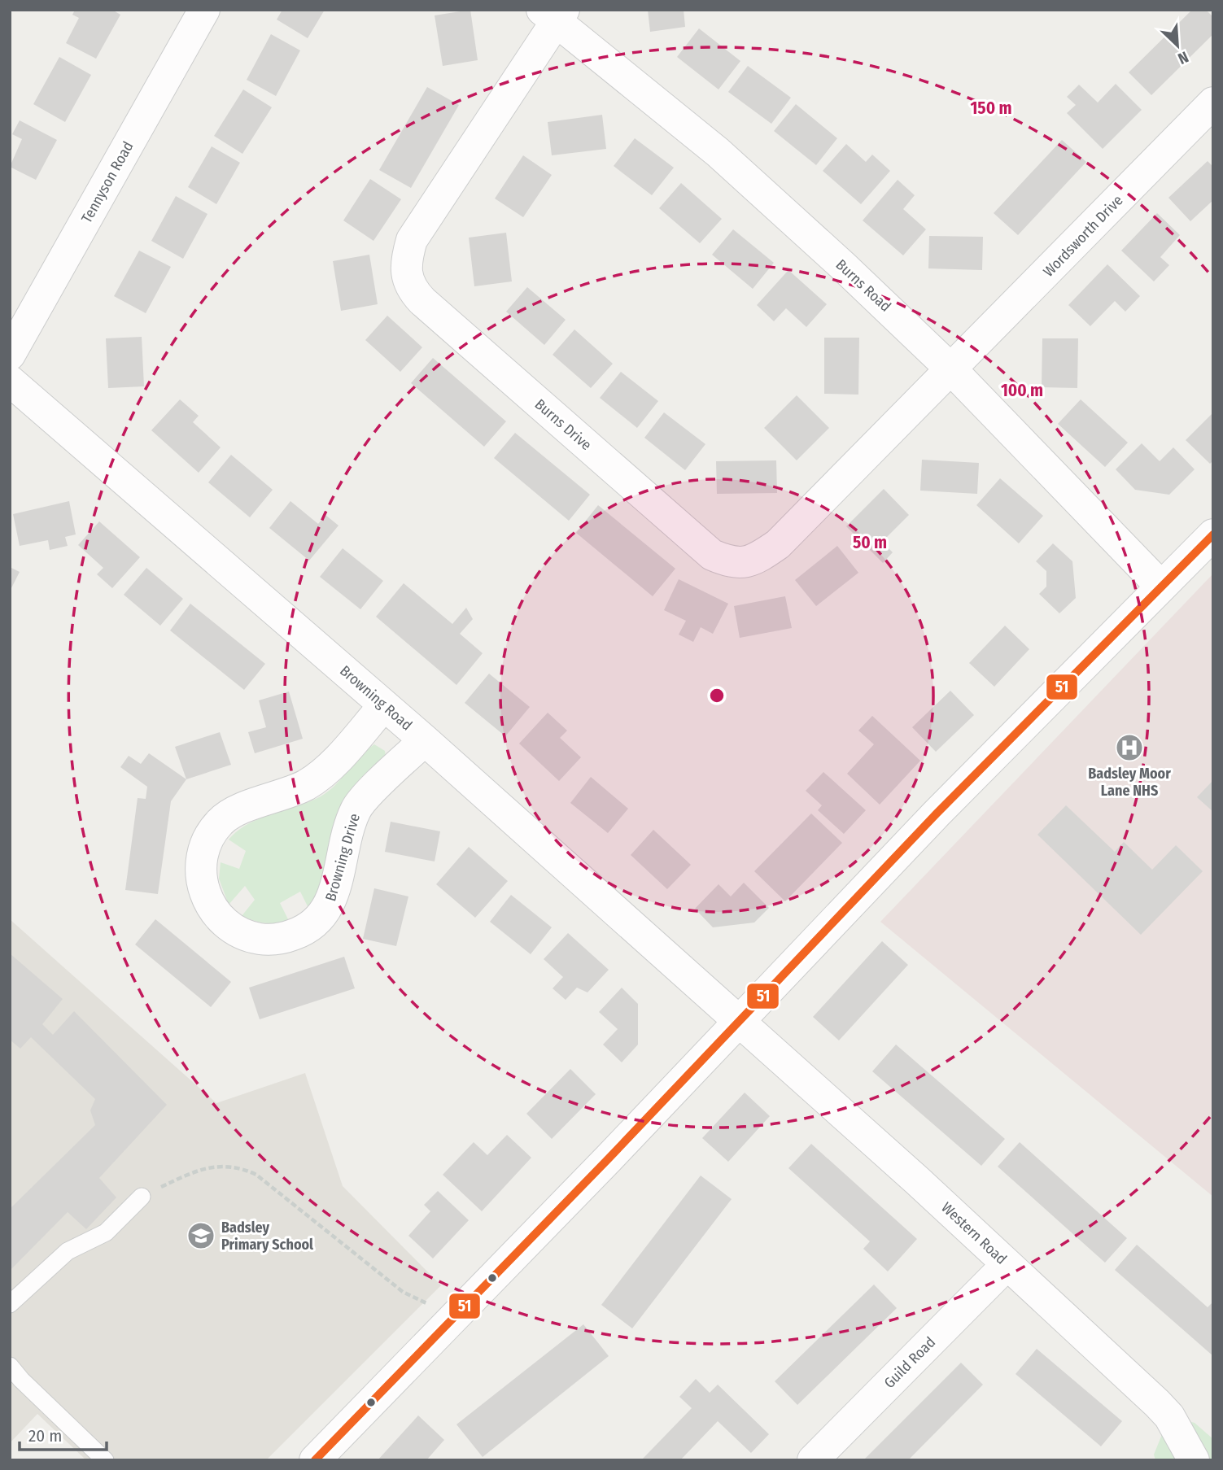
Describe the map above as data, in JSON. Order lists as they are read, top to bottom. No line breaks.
{"streets":{"street":["Tennyson Road","Wordsworth Drive","Burns Road","Burns Drive","Browning Road","Browning Drive","Western Road","Guild Road"]},"crossings":[["Wordsworth Drive","Burns Road"],["Wordsworth Drive","Burns Drive"],["Burns Road","Burns Drive"],["Browning Road","Browning Drive"],["Browning Road","Western Road"],["Western Road","Guild Road"]],"places":{"hospital":["Badsley Moor Lane NHS"],"school or university":["Badsley Primary School"]},"lines":["transit line 51"],"scale_bar":"20 m","north":"bottom right","rings":["150 m","100 m","50 m"]}
